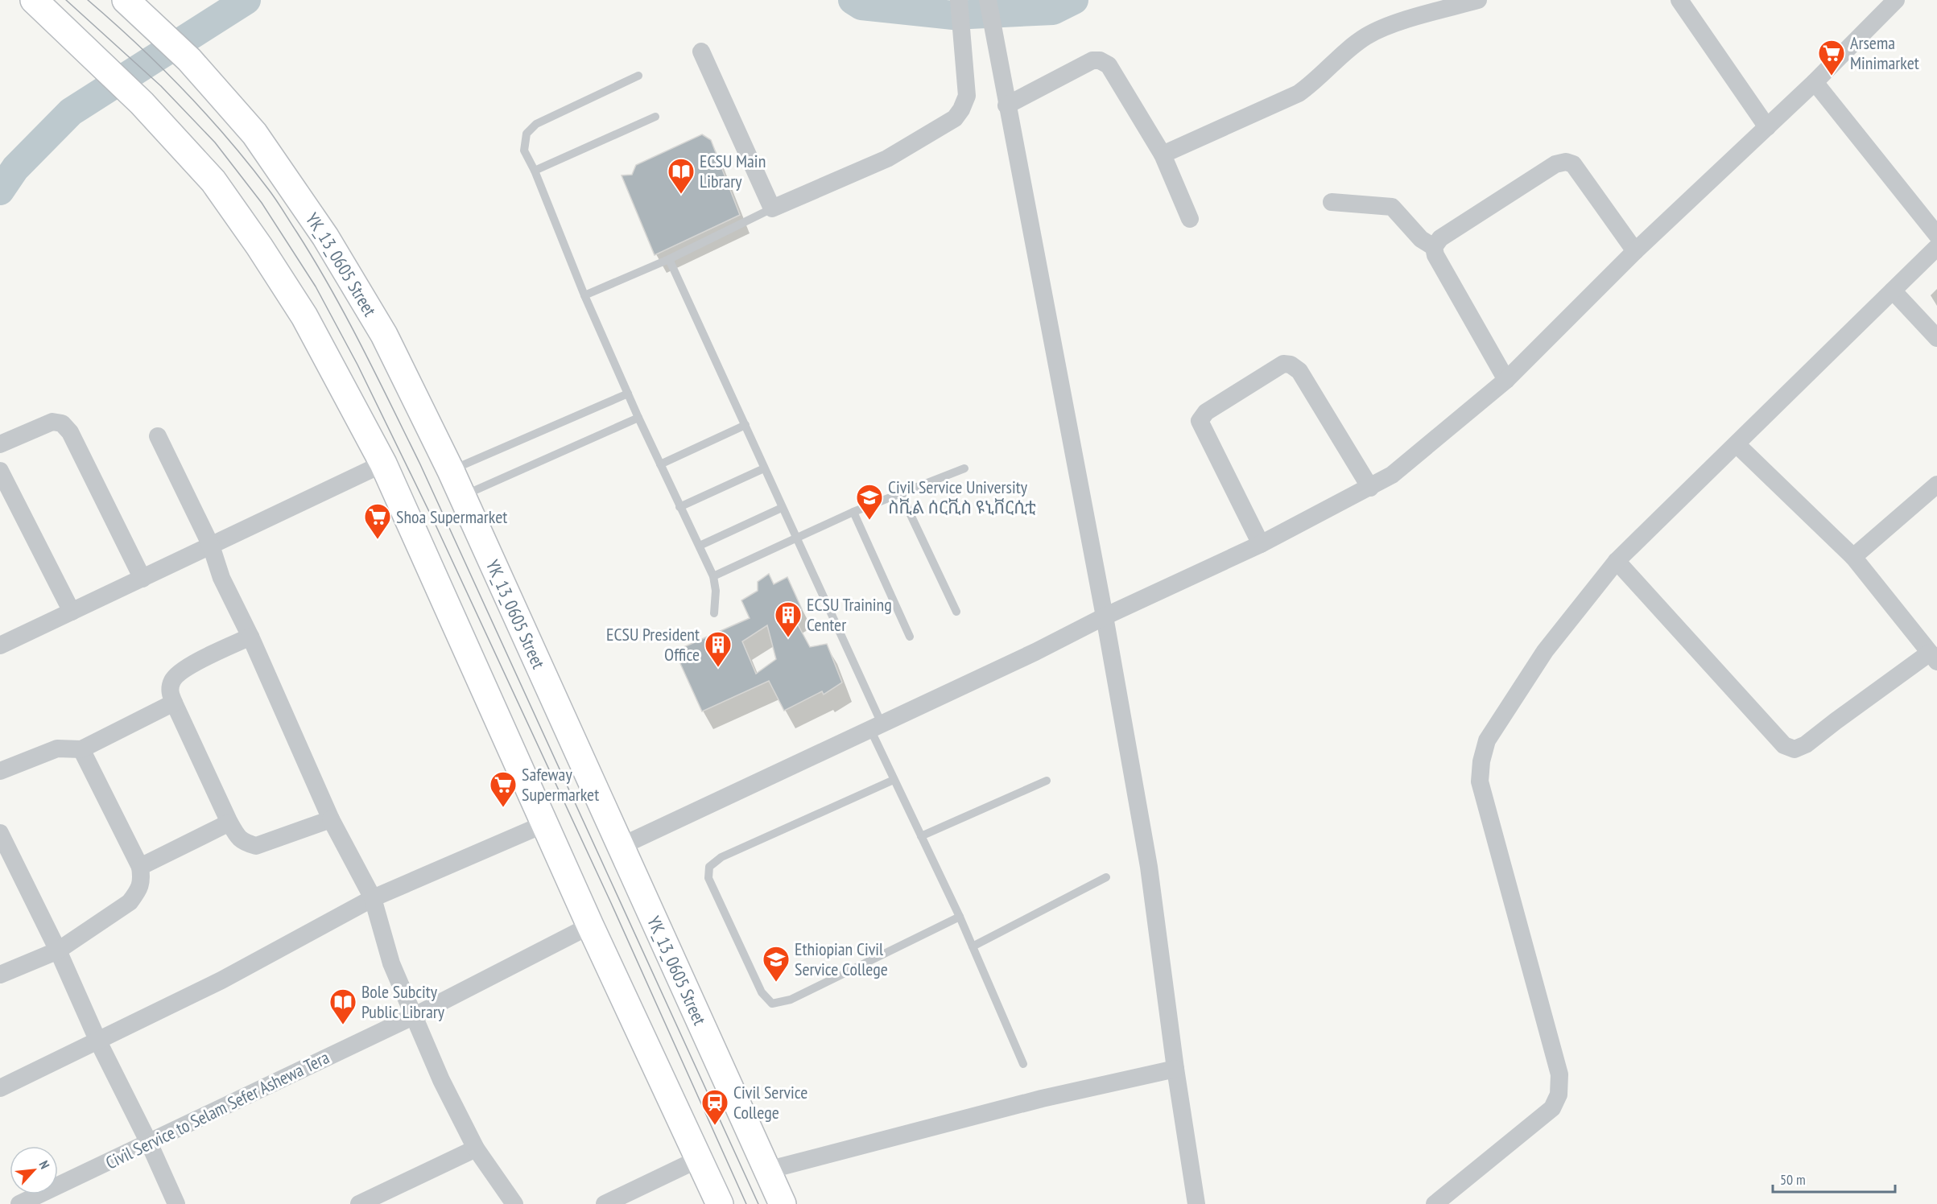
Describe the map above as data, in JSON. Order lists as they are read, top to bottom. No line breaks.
{"streets":{"main road":["YK_13_0605 Street"],"street":["Civil Service to Selam Sefer Ashewa Tera"]},"places":{"supermarket":["Arsema Minimarket","Shoa Supermarket","Safeway Supermarket"],"library":["ECSU Main Library","Bole Subcity Public Library"],"school or university":["Civil Service University ስቪል ሰርቪስ ዩኒቨርሲቲ","Ethiopian Civil Service College"],"building":["ECSU Training Center","ECSU President Office"],"station":["Civil Service College"]},"scale_bar":"50 m","north":"top right"}
